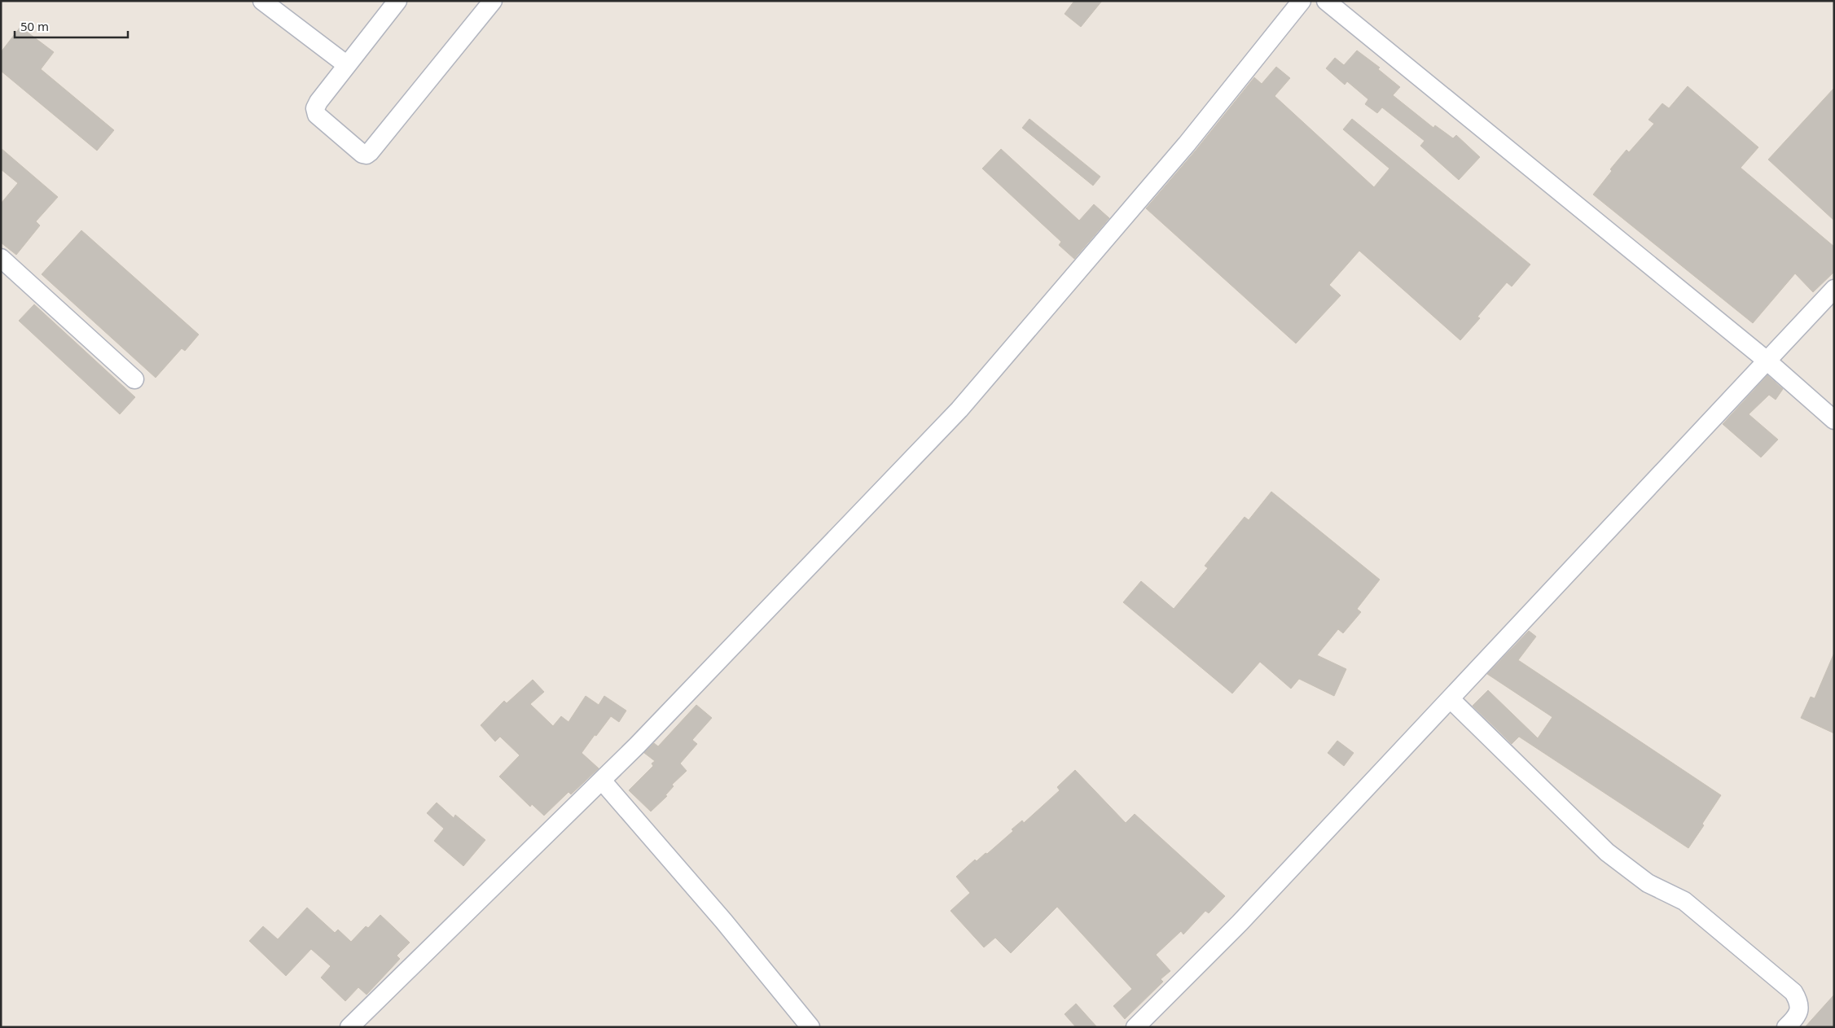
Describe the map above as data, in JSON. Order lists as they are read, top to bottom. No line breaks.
{"scale_bar":"50 m"}
